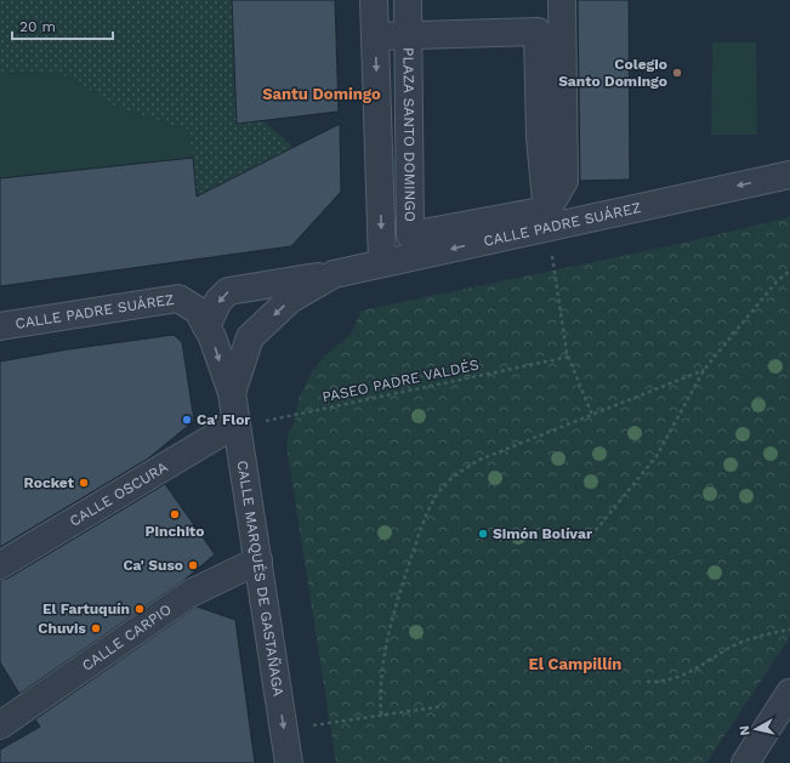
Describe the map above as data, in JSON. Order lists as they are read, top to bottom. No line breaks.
{"streets":{"street":["PLAZA SANTO DOMINGO","CALLE PADRE SUÁREZ","CALLE OSCURA","CALLE MARQUÉS DE GASTAÑAGA","CALLE CARPIO"],"path":["PASEO PADRE VALDÉS"]},"crossings":[["PLAZA SANTO DOMINGO","CALLE PADRE SUÁREZ"],["CALLE PADRE SUÁREZ","CALLE MARQUÉS DE GASTAÑAGA"],["PASEO PADRE VALDÉS","CALLE OSCURA"],["PASEO PADRE VALDÉS","CALLE MARQUÉS DE GASTAÑAGA"],["CALLE OSCURA","CALLE MARQUÉS DE GASTAÑAGA"],["CALLE MARQUÉS DE GASTAÑAGA","CALLE CARPIO"]],"one_way":["CALLE PADRE SUÁREZ","CALLE MARQUÉS DE GASTAÑAGA"],"districts":["Santu Domingo","El Campillín"],"places":["Colegio Santo Domingo","Ca' Flor","Rocket","Pinchito","Simón Bolívar","Ca' Suso","El Fartuquín","Chuvis"],"scale_bar":"20 m","north":"left"}
